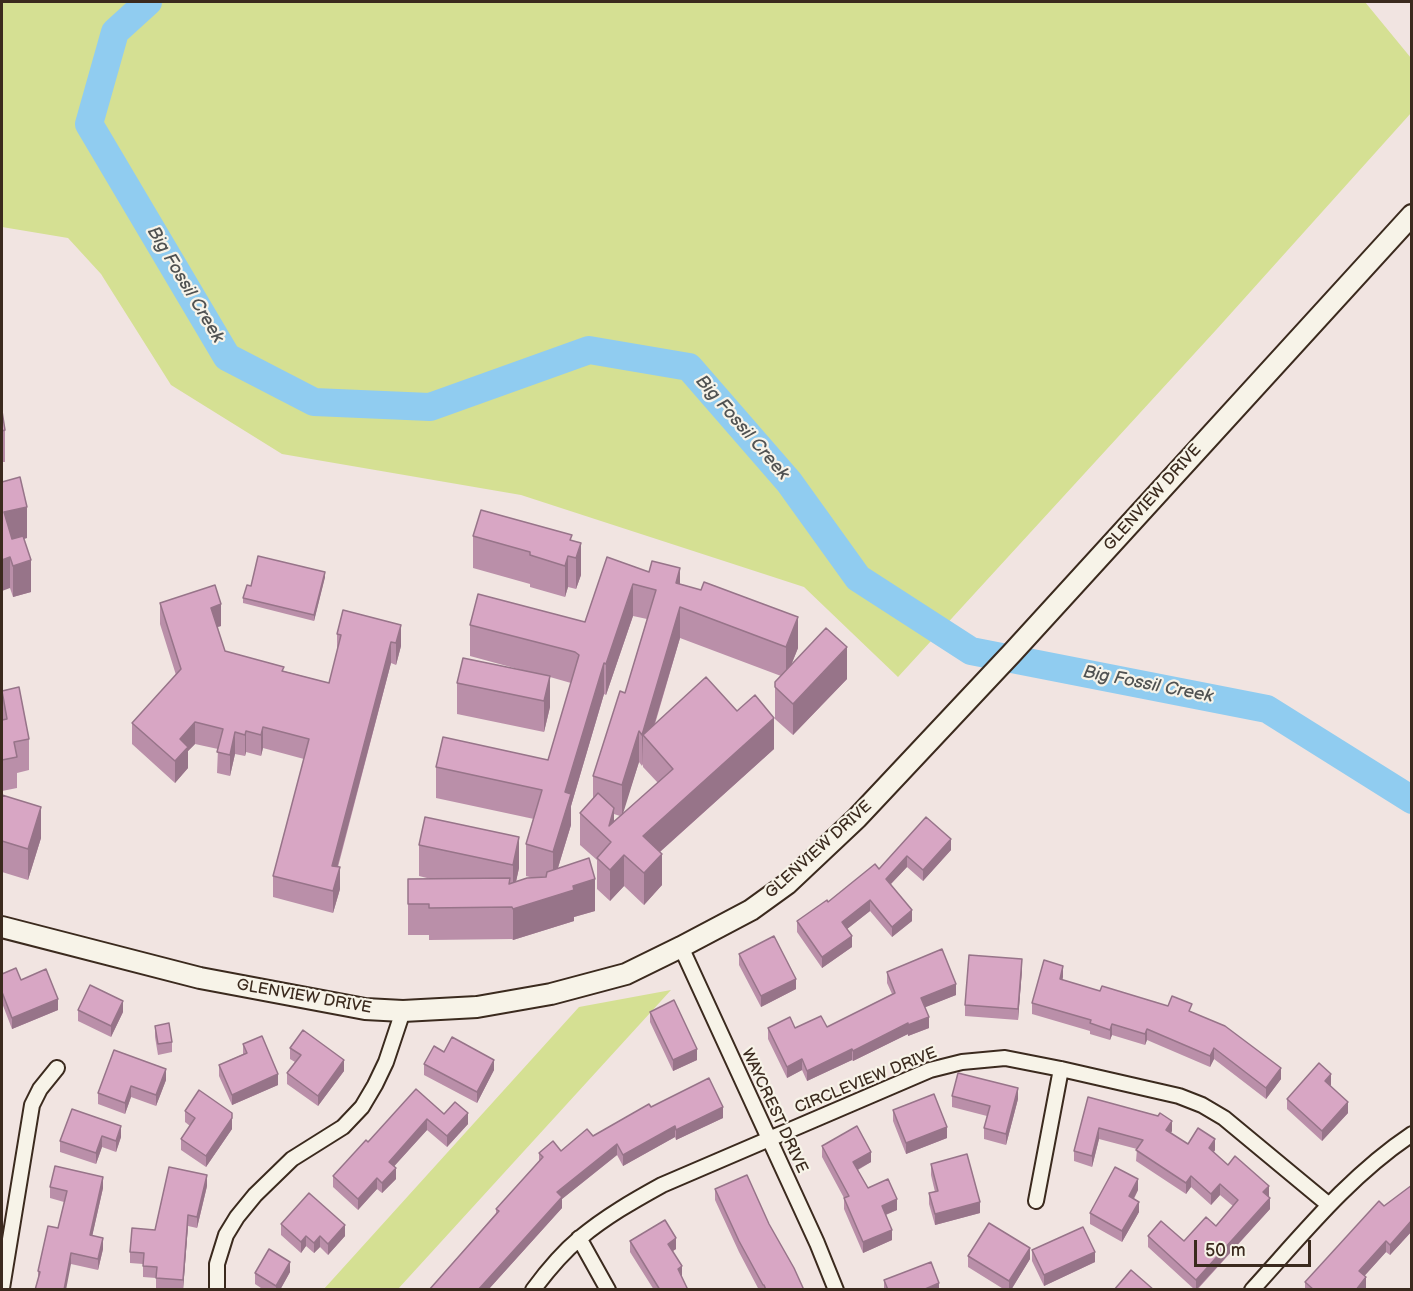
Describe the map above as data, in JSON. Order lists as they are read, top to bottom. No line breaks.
{"streets":{"main road":["GLENVIEW DRIVE"],"street":["CIRCLEVIEW DRIVE","WAYCREST DRIVE"]},"crossings":[["GLENVIEW DRIVE","WAYCREST DRIVE"],["CIRCLEVIEW DRIVE","WAYCREST DRIVE"]],"water":["Big Fossil Creek"],"scale_bar":"50 m"}
